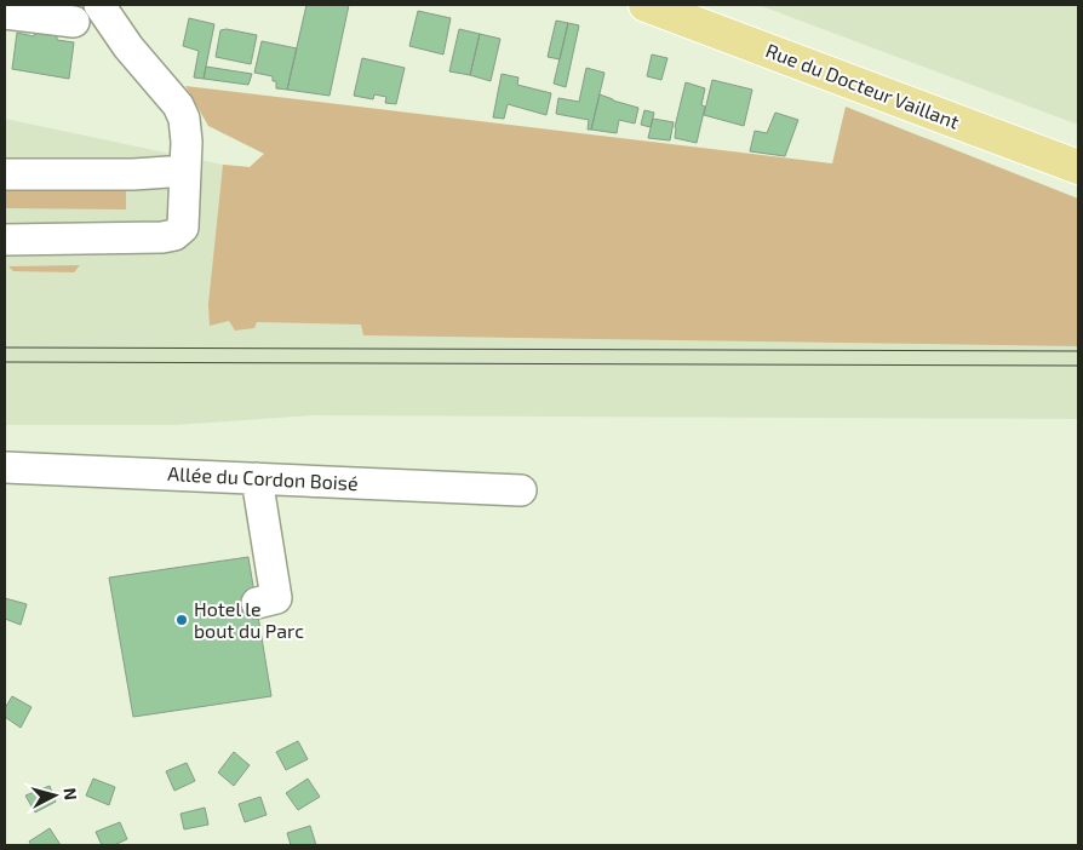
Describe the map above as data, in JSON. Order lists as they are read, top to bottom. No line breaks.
{"streets":{"main road":["Rue du Docteur Vaillant"],"street":["Allée du Cordon Boisé"]},"places":["Hotel le bout du Parc"],"north":"right"}
